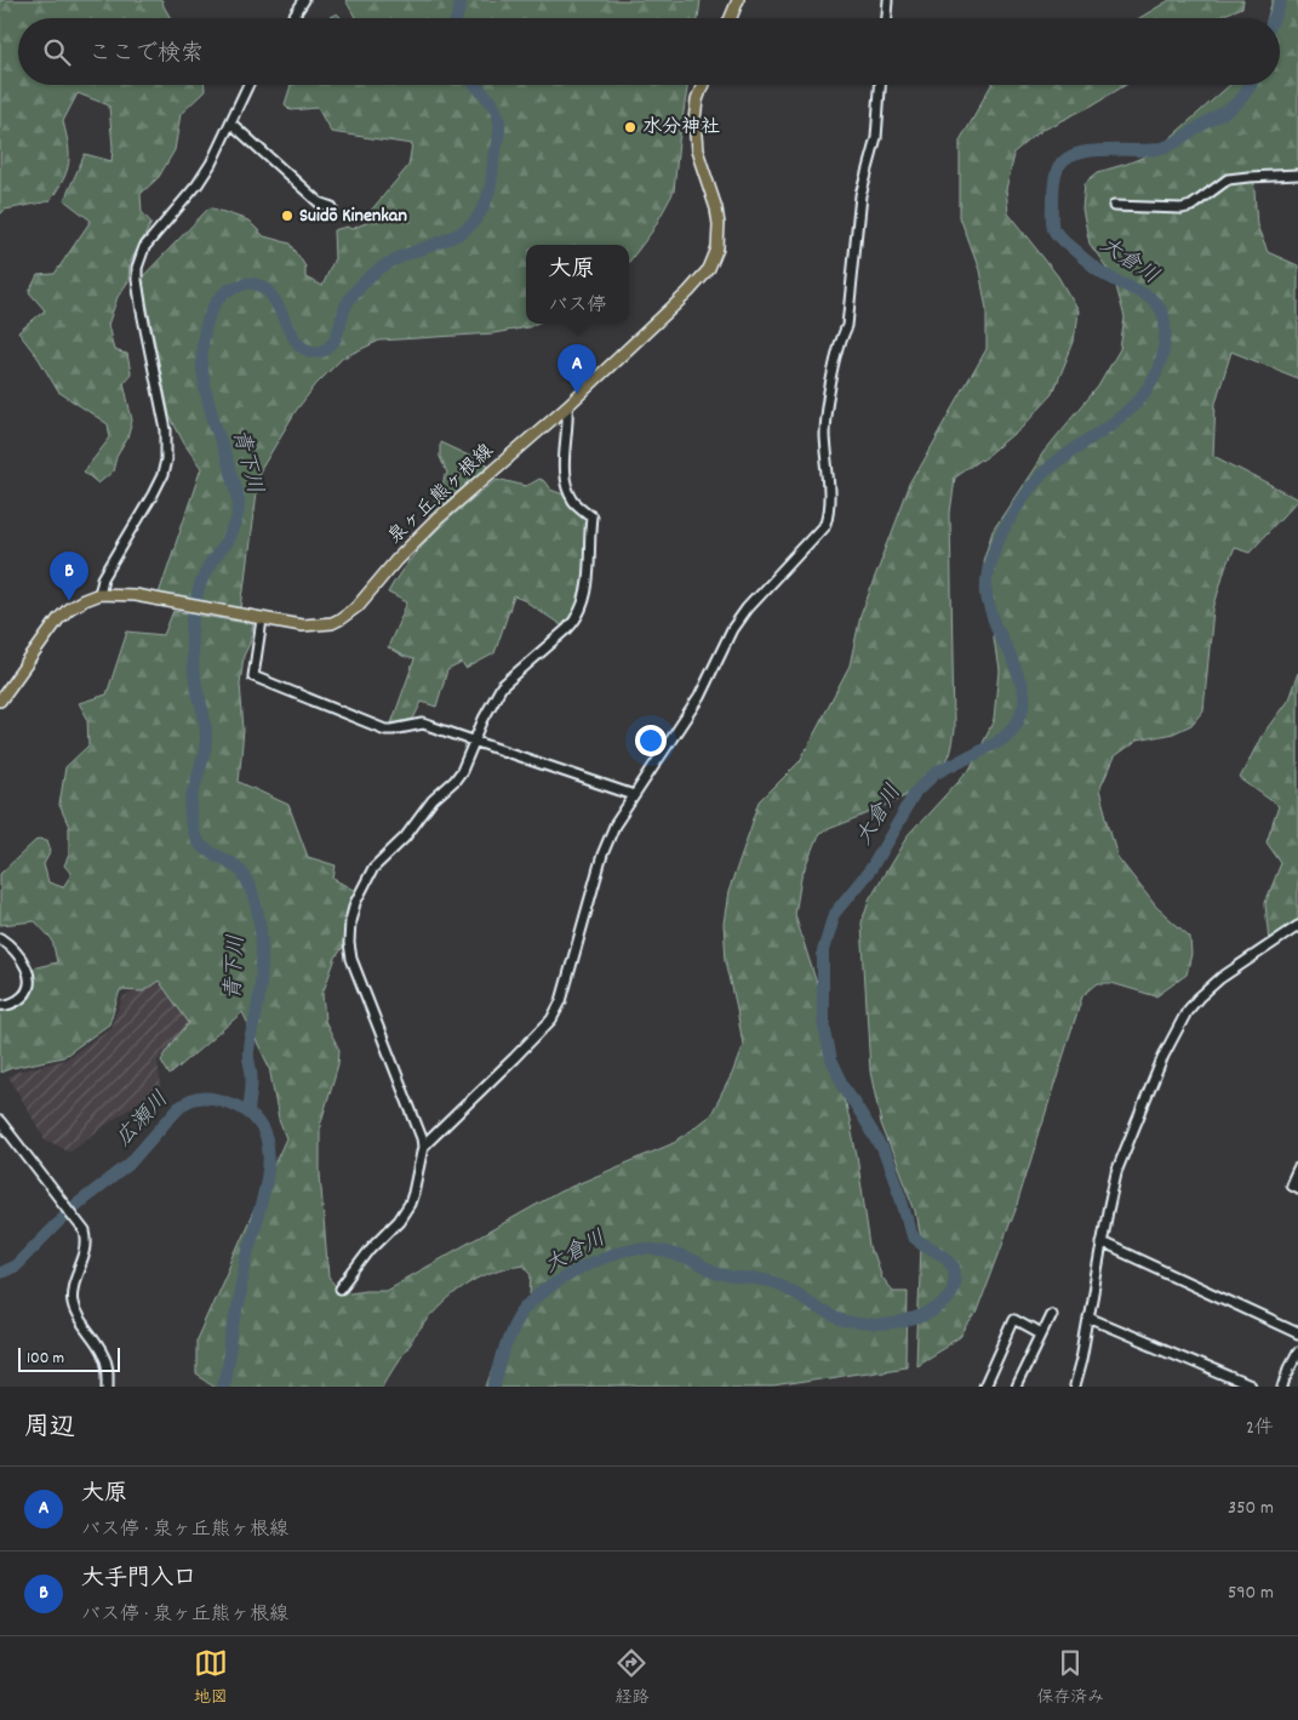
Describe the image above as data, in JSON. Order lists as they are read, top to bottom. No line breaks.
{"streets":{"main road":["泉ヶ丘熊ヶ根線"]},"water":["大倉川","青下川","広瀬川"],"places":["水分神社","Suidō Kinenkan"],"scale_bar":"100 m","page":{"search":"ここで検索","popup":["大原","バス停"],"pins":["A","B"],"scale":"100 m","heading":["周辺","2件"],"list":[{"mark":"A","name":"大原","note":"バス停 · 泉ヶ丘熊ヶ根線","value":"350 m"},{"mark":"B","name":"大手門入口","note":"バス停 · 泉ヶ丘熊ヶ根線","value":"590 m"}],"nav":["地図","経路","保存済み"]}}
